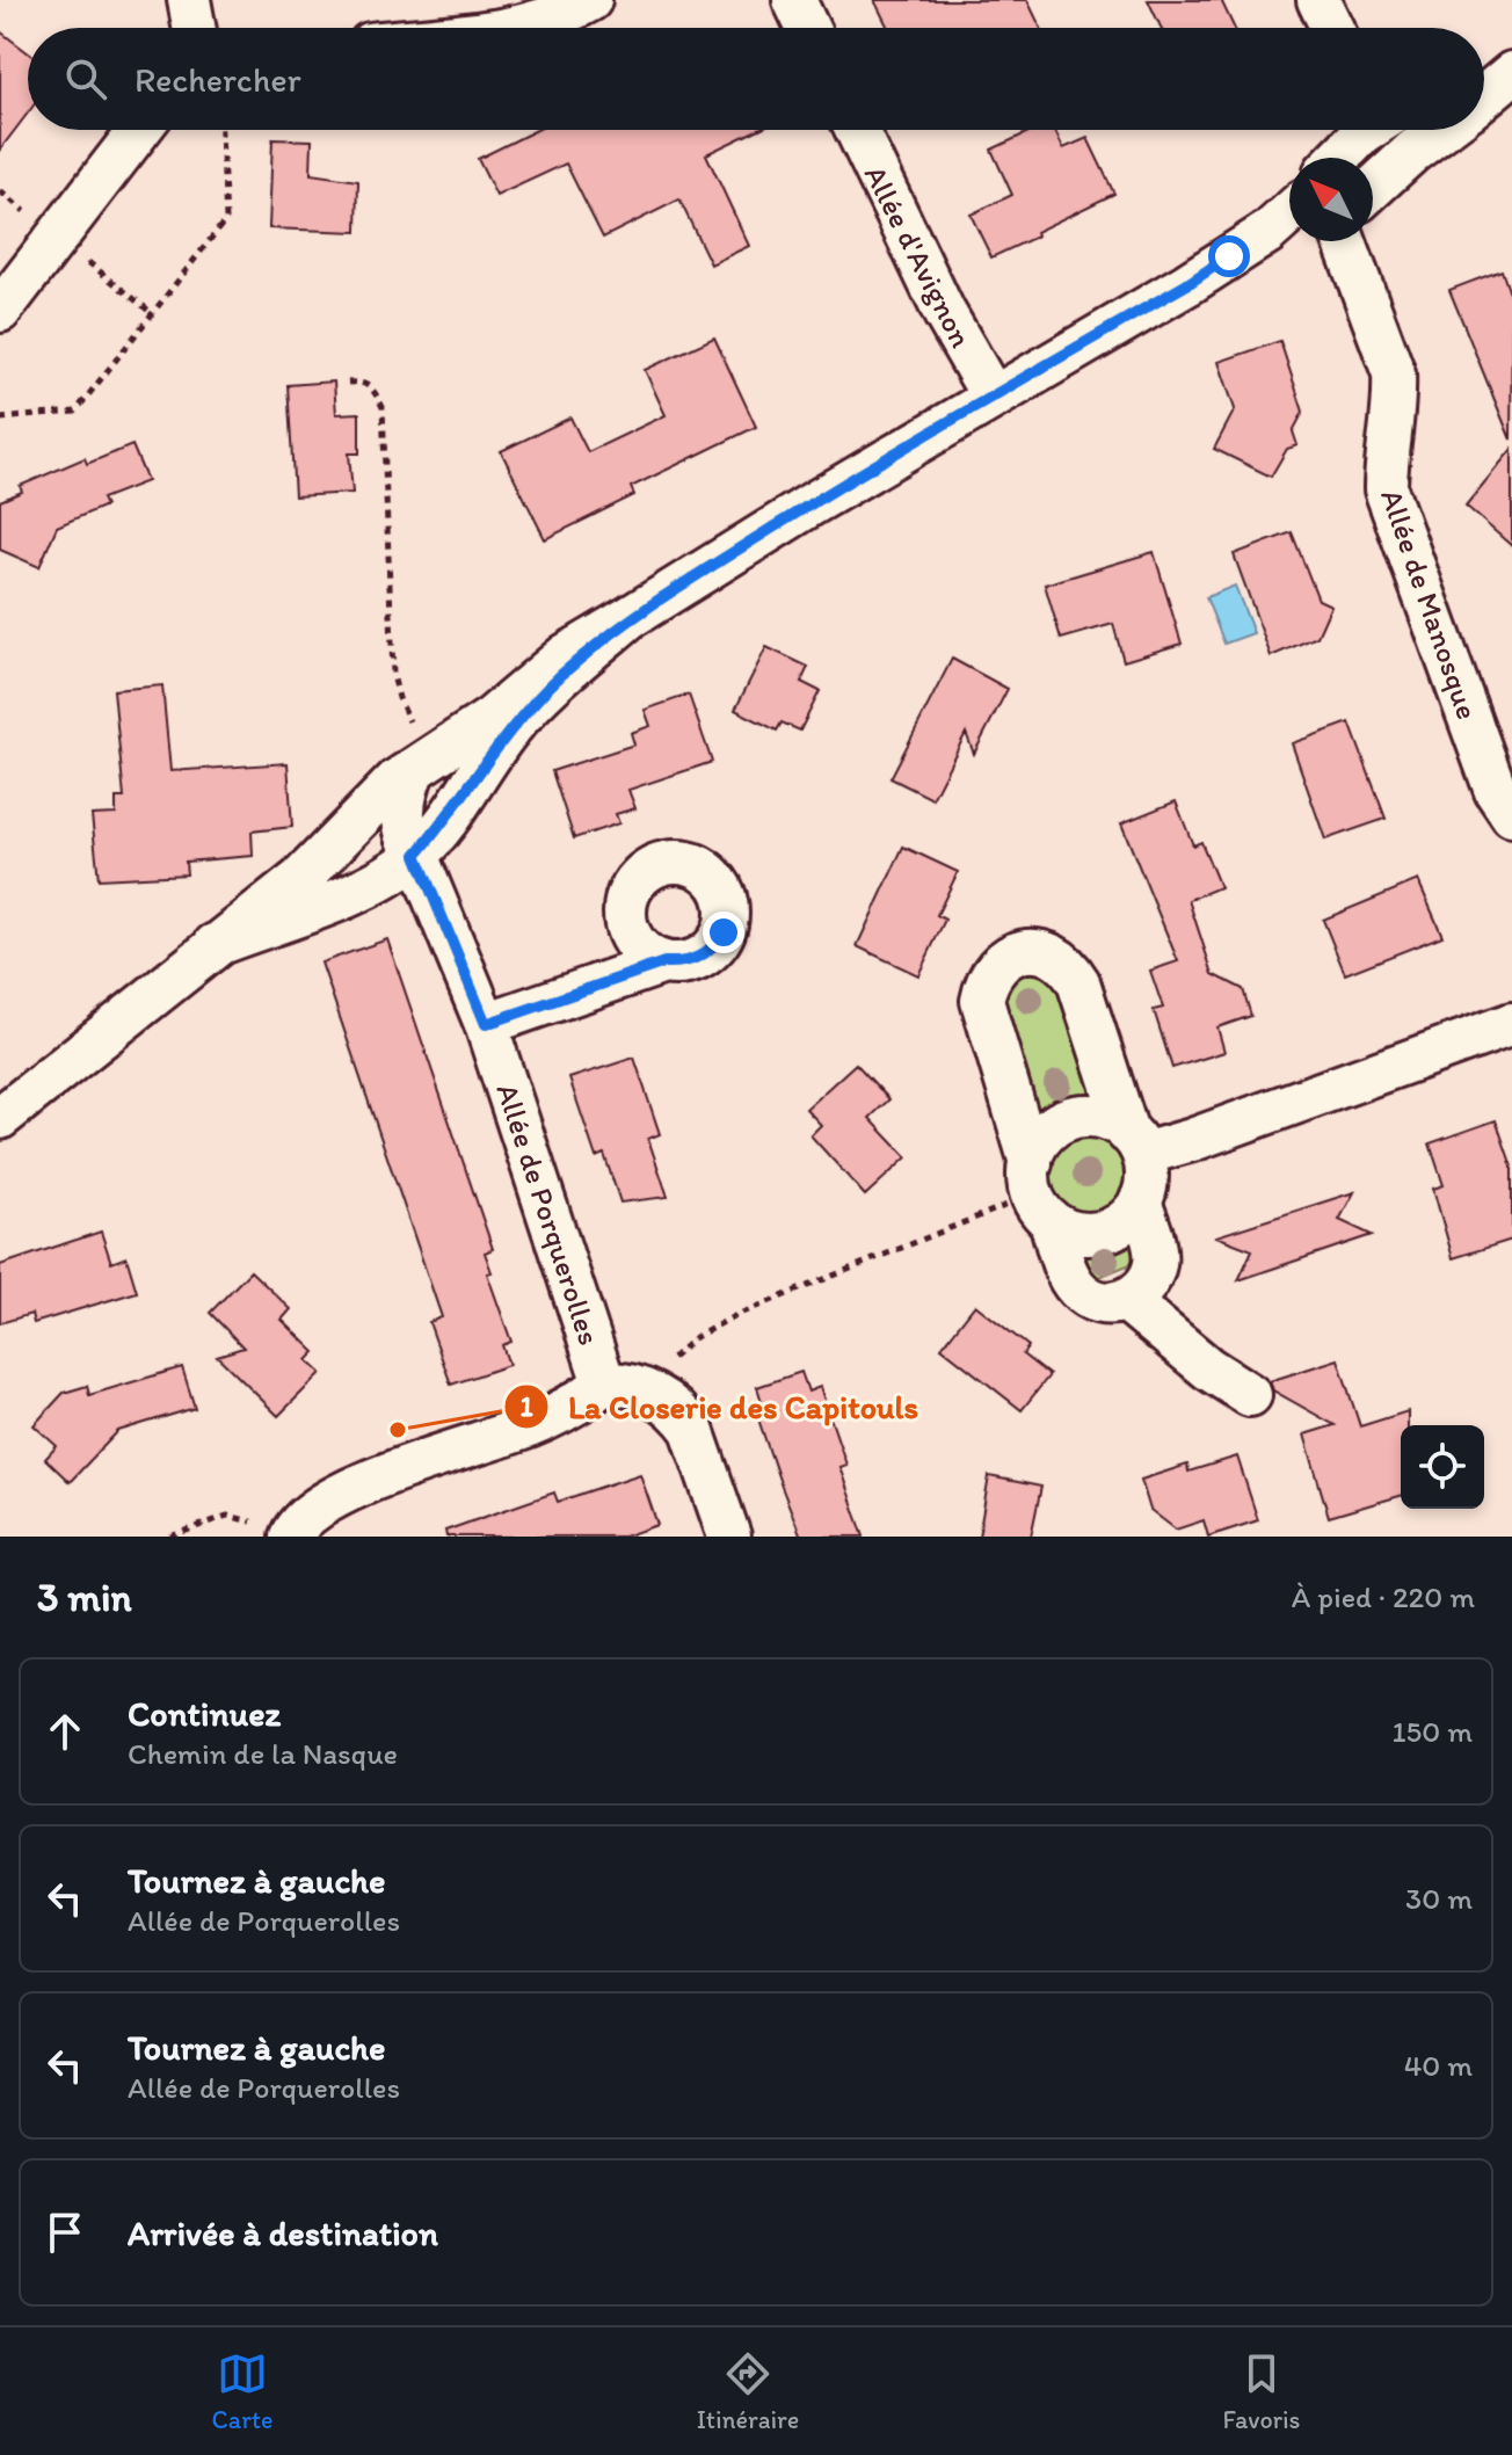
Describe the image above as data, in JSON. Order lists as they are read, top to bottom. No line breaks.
{"streets":{"street":["Allée d'Avignon","Allée de Manosque","Allée de Porquerolles"]},"places":["La Closerie des Capitouls"],"north":"top left","page":{"search":"Rechercher","heading":["3 min","À pied · 220 m"],"list":[["Continuez","Chemin de la Nasque","150 m"],["Tournez à gauche","Allée de Porquerolles","30 m"],["Tournez à gauche","Allée de Porquerolles","40 m"],"Arrivée à destination"],"nav":["Carte","Itinéraire","Favoris"]}}
